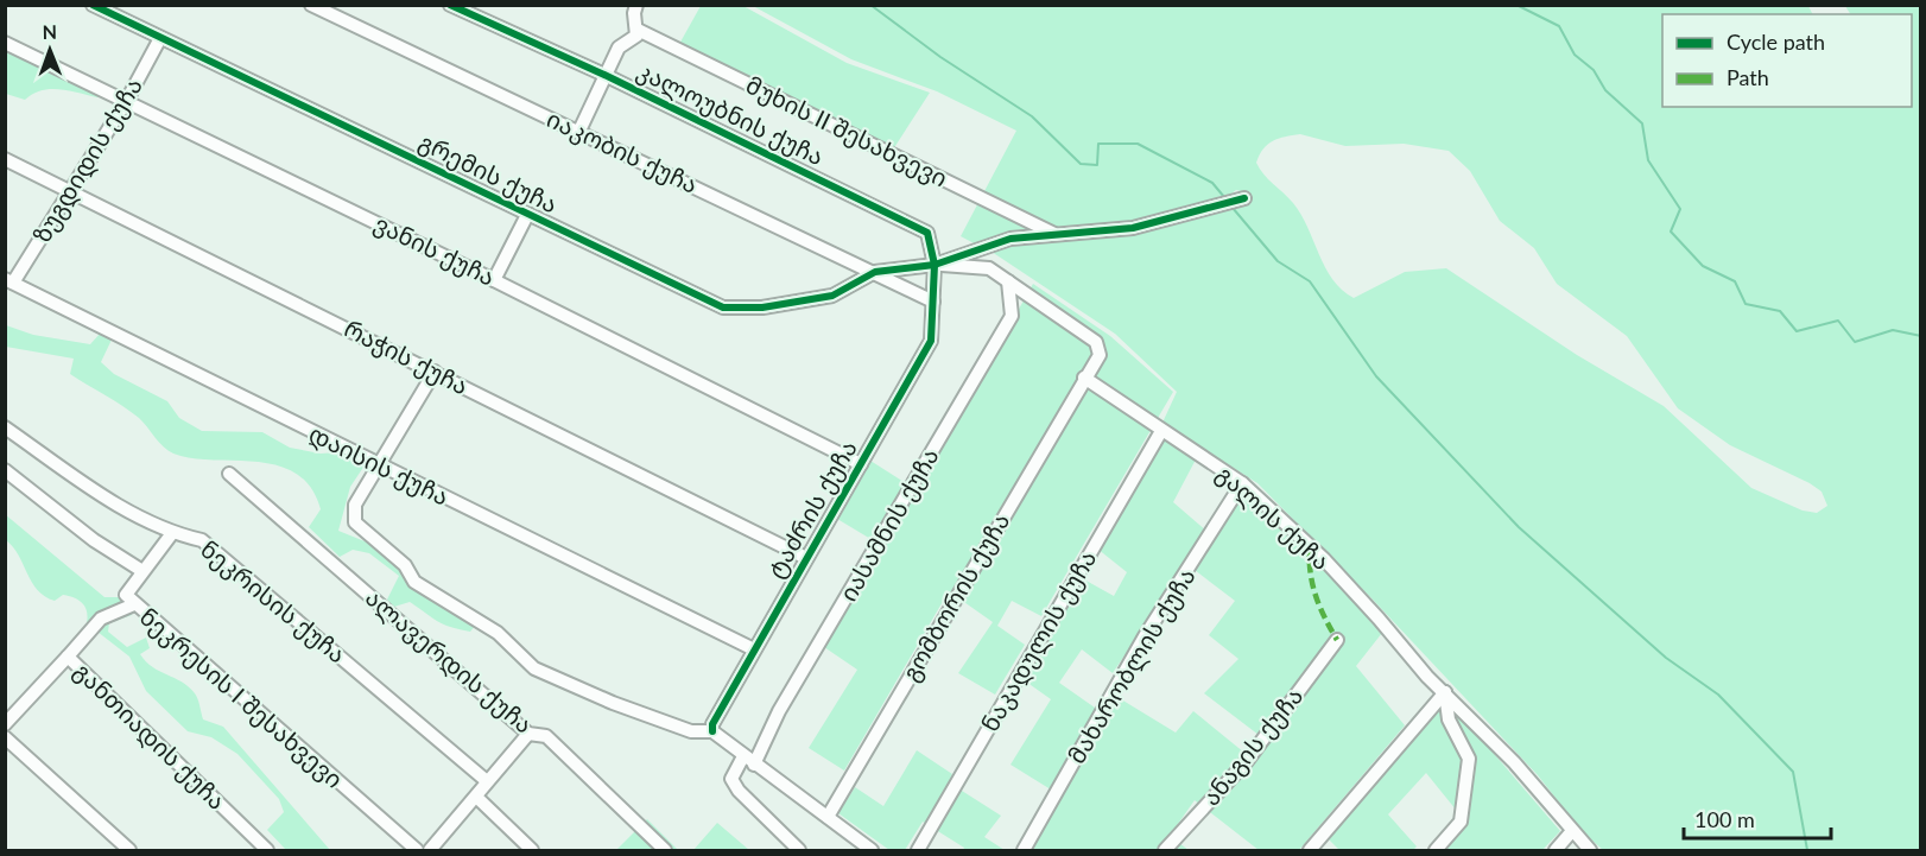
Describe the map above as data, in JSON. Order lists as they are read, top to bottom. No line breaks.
{"streets":{"street":["კალოუბნის ქუჩა","მუხის II შესახვევი","იაკობის ქუჩა","ზუგდიდის ქუჩა","გრემის ქუჩა","ვანის ქუჩა","რაჭის ქუჩა","დაისის ქუჩა","ტაძრის ქუჩა","გალის ქუჩა","იასამნის ქუჩა","გომბორის ქუჩა","ნეკრისის ქუჩა","ნაკადულის ქუჩა","ალავერდის ქუჩა","მახარობლის ქუჩა","ნეკრესის I შესახვევი","განთიადის ქუჩა","ანაგის ქუჩა"]},"crossings":[["კალოუბნის ქუჩა","იაკობის ქუჩა"],["კალოუბნის ქუჩა","ტაძრის ქუჩა"],["იაკობის ქუჩა","გრემის ქუჩა"],["იაკობის ქუჩა","ტაძრის ქუჩა"],["ზუგდიდის ქუჩა","გრემის ქუჩა"],["ზუგდიდის ქუჩა","ვანის ქუჩა"],["ზუგდიდის ქუჩა","რაჭის ქუჩა"],["ზუგდიდის ქუჩა","დაისის ქუჩა"],["ვანის ქუჩა","ტაძრის ქუჩა"],["რაჭის ქუჩა","ტაძრის ქუჩა"],["დაისის ქუჩა","ტაძრის ქუჩა"],["გალის ქუჩა","გომბორის ქუჩა"],["გალის ქუჩა","ნაკადულის ქუჩა"],["გალის ქუჩა","მახარობლის ქუჩა"],["ნეკრისის ქუჩა","ნეკრესის I შესახვევი"]],"legend":["Cycle path","Path"],"scale_bar":"100 m","north":"top"}
